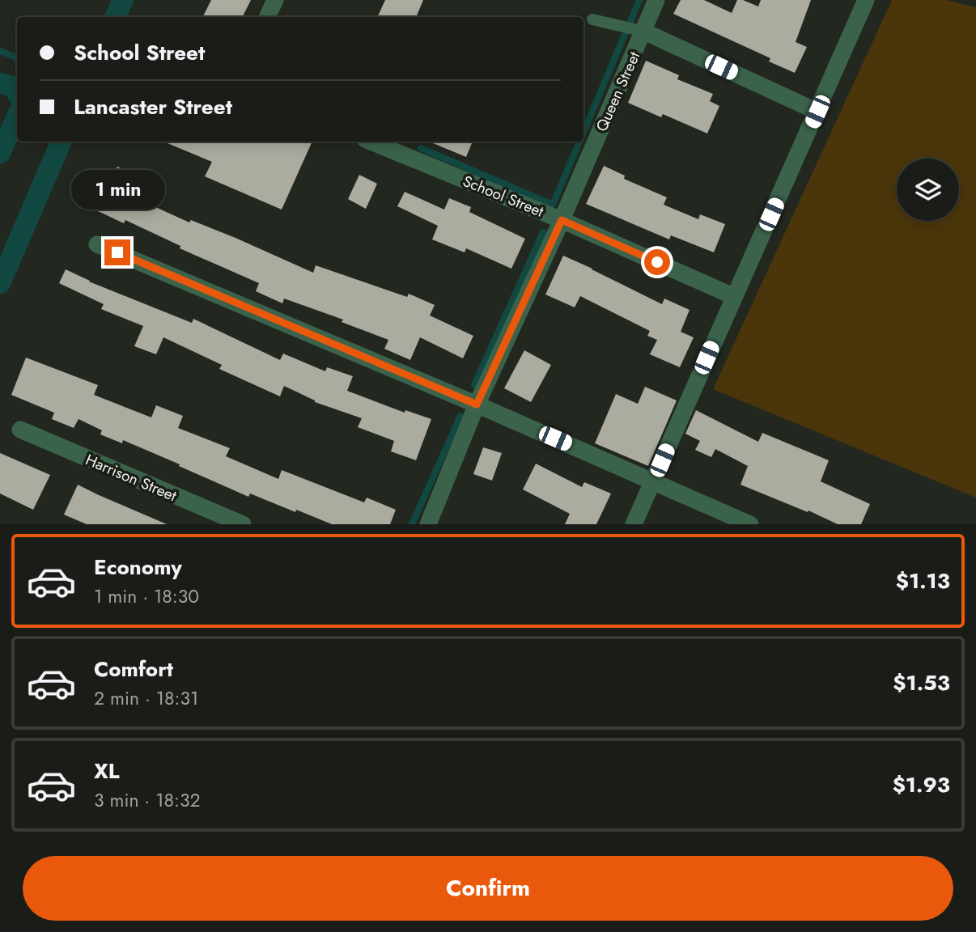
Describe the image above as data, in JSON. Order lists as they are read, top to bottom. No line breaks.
{"streets":{"street":["Queen Street","School Street","Harrison Street"]},"crossings":[["Queen Street","School Street"]],"page":{"banner":["School Street","Lancaster Street"],"bubble":"1 min","list":[{"name":"Economy","note":"1 min · 18:30","value":"$1.13"},{"name":"Comfort","note":"2 min · 18:31","value":"$1.53"},{"name":"XL","note":"3 min · 18:32","value":"$1.93"}],"buttons":"Confirm"}}
